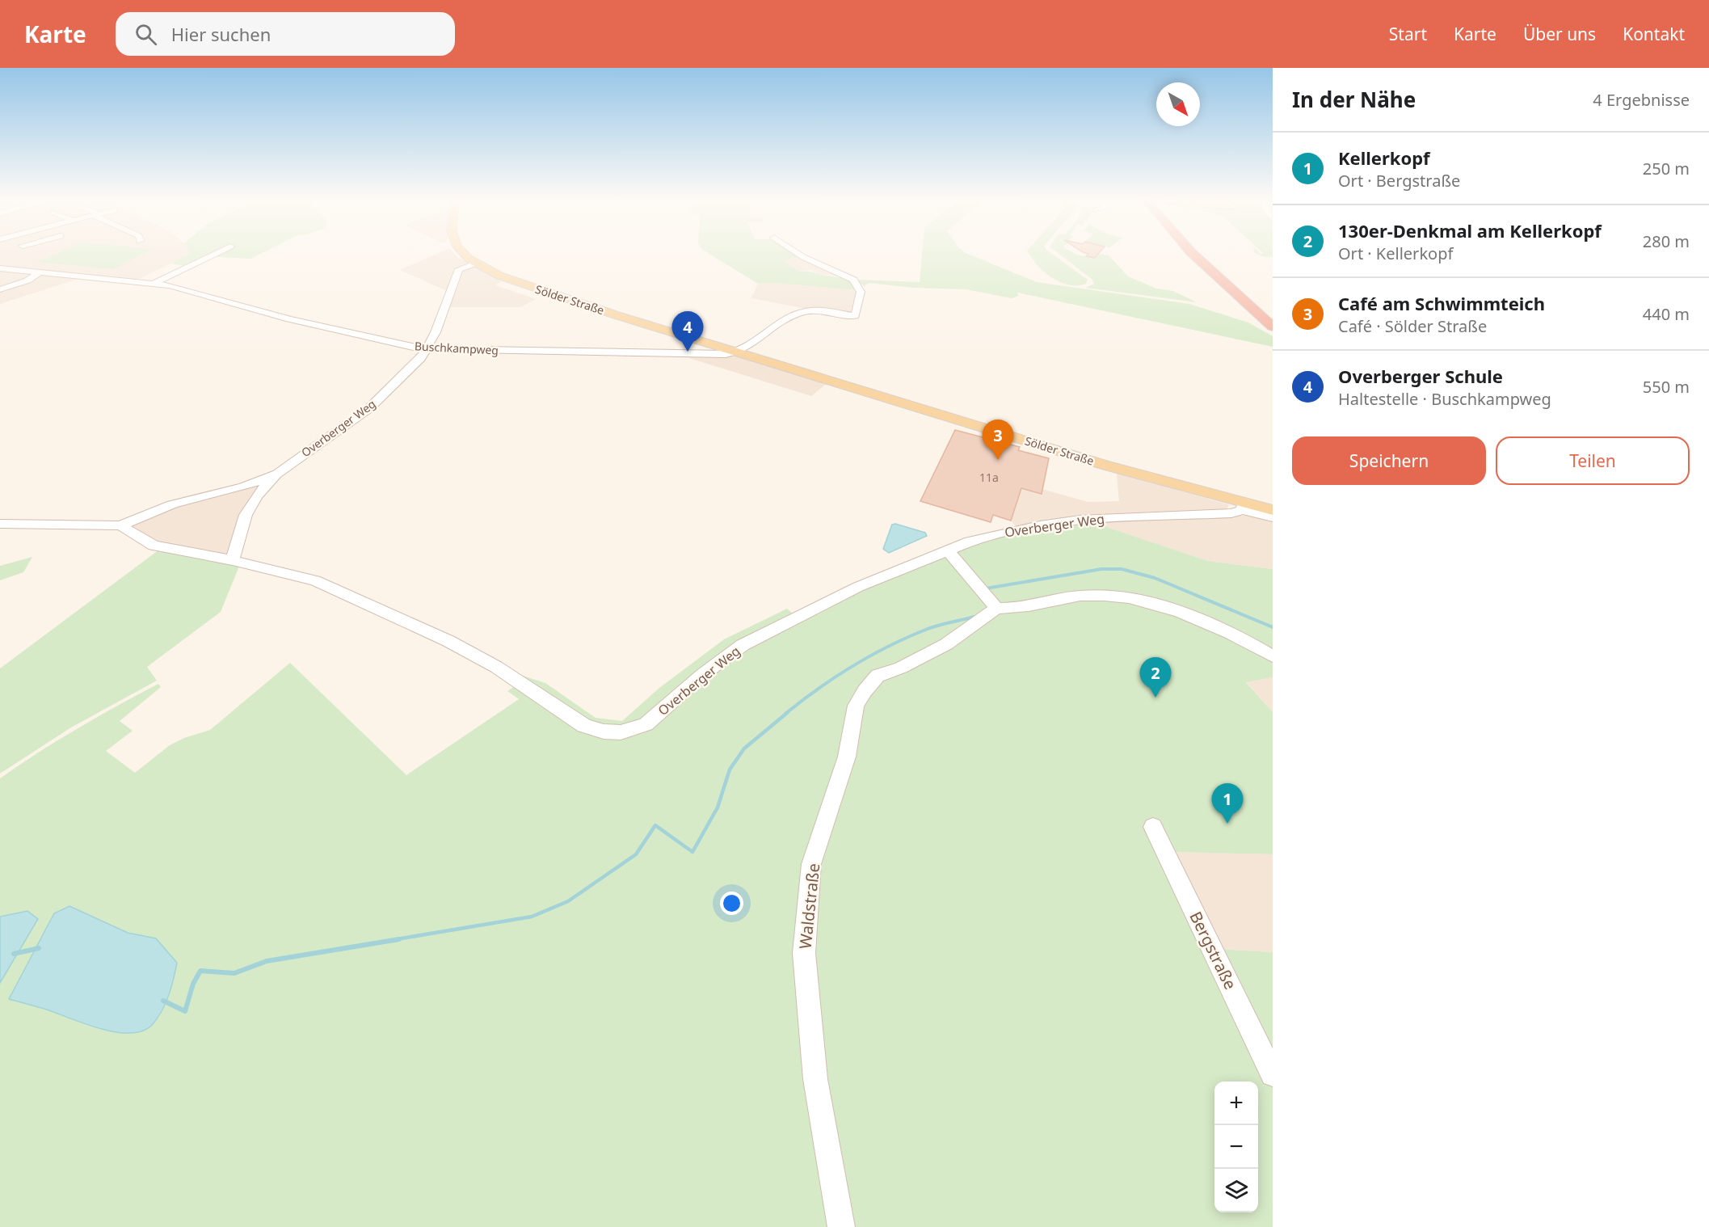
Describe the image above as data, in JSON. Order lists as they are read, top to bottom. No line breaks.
{"streets":{"main road":["Sölder Straße"],"street":["Buschkampweg","Overberger Weg","Waldstraße","Bergstraße"]},"crossings":[["Sölder Straße","Buschkampweg"],["Sölder Straße","Overberger Weg"],["Buschkampweg","Overberger Weg"]],"house_numbers":["11a"],"north":"bottom right","page":{"header":"Karte","search":"Hier suchen","nav":["Start","Karte","Über uns","Kontakt"],"heading":["In der Nähe","4 Ergebnisse"],"list":[{"mark":"1","name":"Kellerkopf","note":"Ort · Bergstraße","value":"250 m"},{"mark":"2","name":"130er-Denkmal am Kellerkopf","note":"Ort · Kellerkopf","value":"280 m"},{"mark":"3","name":"Café am Schwimmteich","note":"Café · Sölder Straße","value":"440 m"},{"mark":"4","name":"Overberger Schule","note":"Haltestelle · Buschkampweg","value":"550 m"}],"pins":["4","3","2","1"],"buttons":["Speichern","Teilen"],"map_buttons":["+","−"]}}
